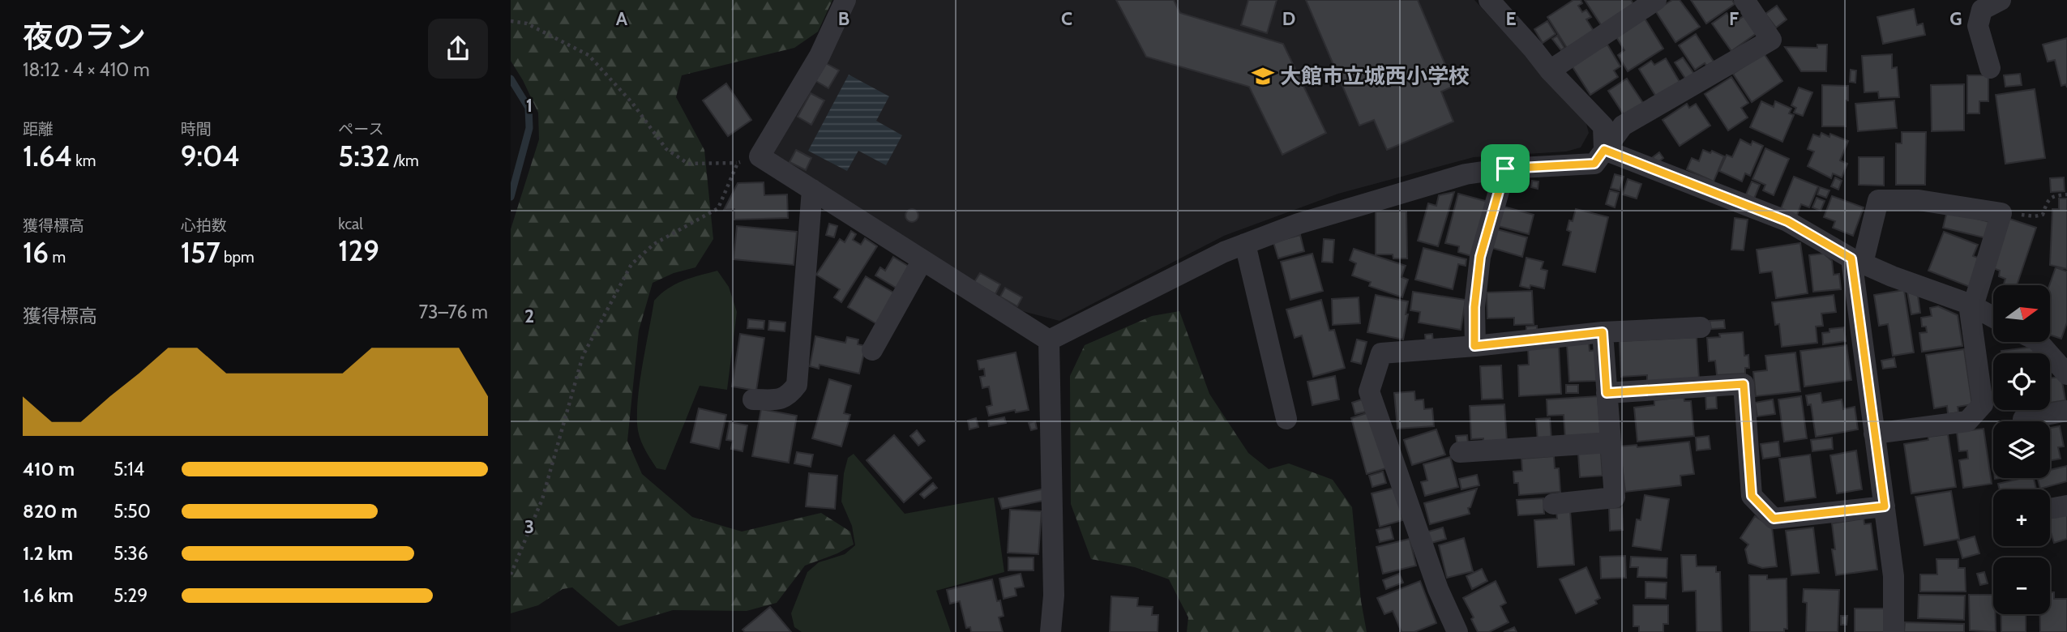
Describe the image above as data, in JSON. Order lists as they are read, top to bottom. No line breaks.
{"places":{"school or university":["大館市立城西小学校"]},"north":"right","page":{"heading":["夜のラン","18:12 · 4 × 410 m"],"stats":[["距離","1.64 km"],["時間","9:04"],["ペース","5:32 /km"],["獲得標高","16 m"],["心拍数","157 bpm"],["kcal","129"]],"map_buttons":["+","−"],"chart":["獲得標高","73–76 m"],"list":[{"name":"410 m","note":"5:14"},{"name":"820 m","note":"5:50"},{"name":"1.2 km","note":"5:36"},{"name":"1.6 km","note":"5:29"}]},"grid":{"columns":["A","B","C","D","E","F","G"],"rows":["1","2","3"]}}
